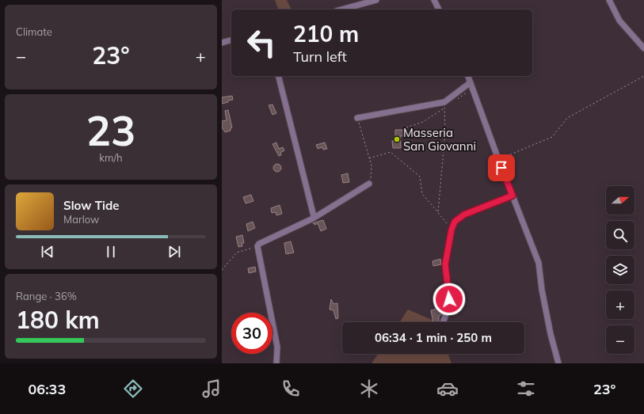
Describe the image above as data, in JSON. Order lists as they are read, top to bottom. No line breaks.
{"places":["Masseria San Giovanni"],"north":"right","page":{"tile":["Climate",["23","km/h"],["Range · 36%","180 km"]],"turn":["210 m","Turn left"],"heat":["−","23°","+"],"map_buttons":["+","−"],"song":["Slow Tide","Marlow"],"limit":"30","trip":"06:34 · 1 min · 250 m","tabs":["06:33","23°"]}}
